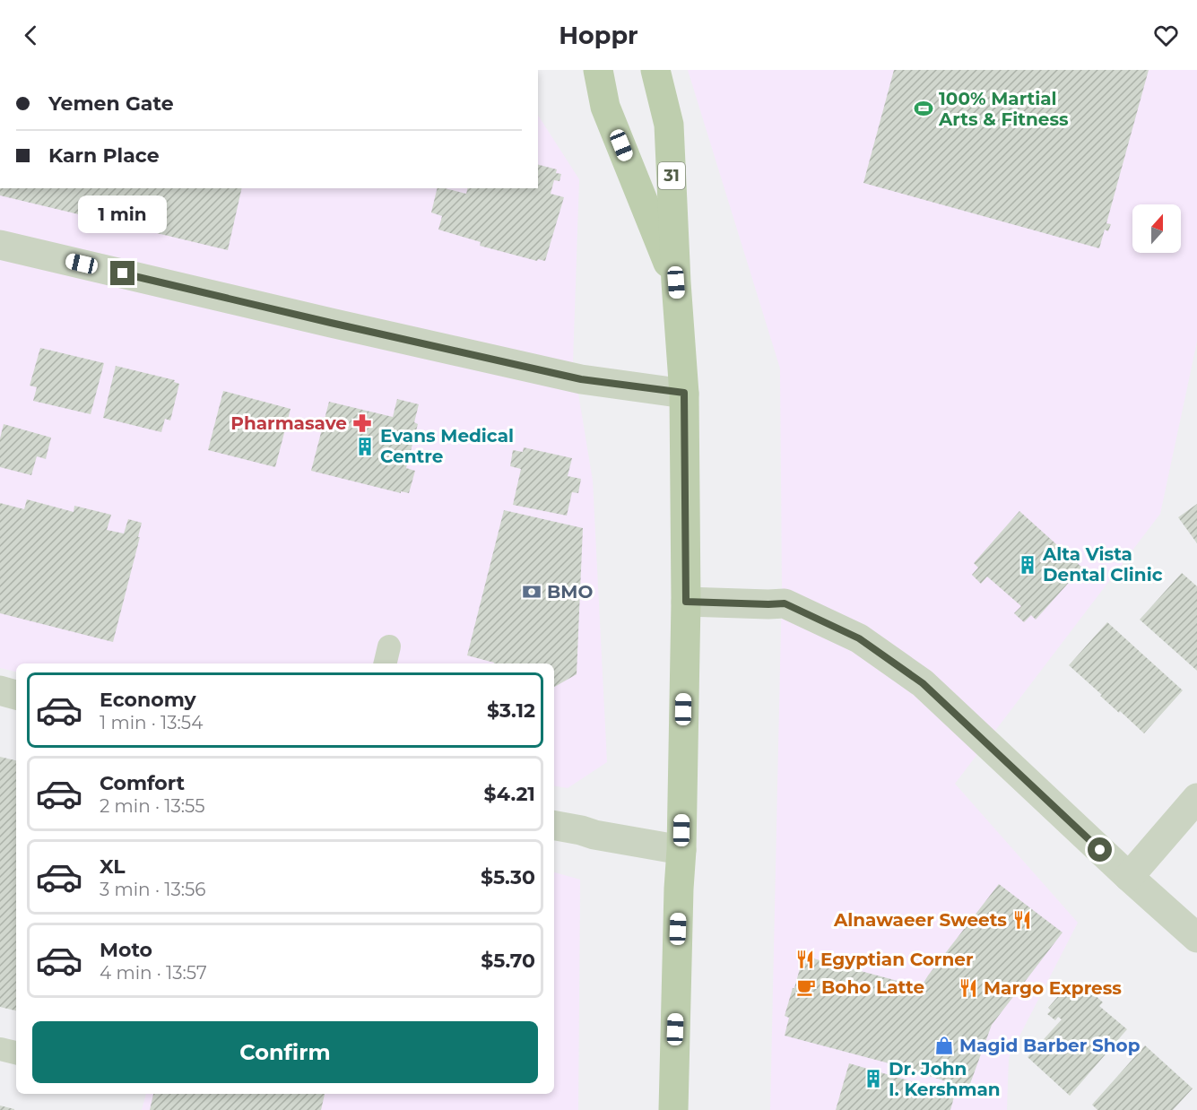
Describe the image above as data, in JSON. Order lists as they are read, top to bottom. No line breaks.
{"streets":{"main road":["31"]},"places":{"sports":["100% Martial Arts & Fitness"],"pharmacy":["Pharmasave"],"building":["Evans Medical Centre","Alta Vista Dental Clinic","Dr. John I. Kershman"],"bank":["BMO"],"restaurant":["Alnawaeer Sweets","Egyptian Corner","Margo Express"],"cafe":["Boho Latte"],"shop":["Magid Barber Shop"]},"north":"top","page":{"header":"Hoppr","banner":["Yemen Gate","Karn Place"],"bubble":"1 min","list":[{"name":"Economy","note":"1 min · 13:54","value":"$3.12"},{"name":"Comfort","note":"2 min · 13:55","value":"$4.21"},{"name":"XL","note":"3 min · 13:56","value":"$5.30"},{"name":"Moto","note":"4 min · 13:57","value":"$5.70"}],"buttons":"Confirm"}}
